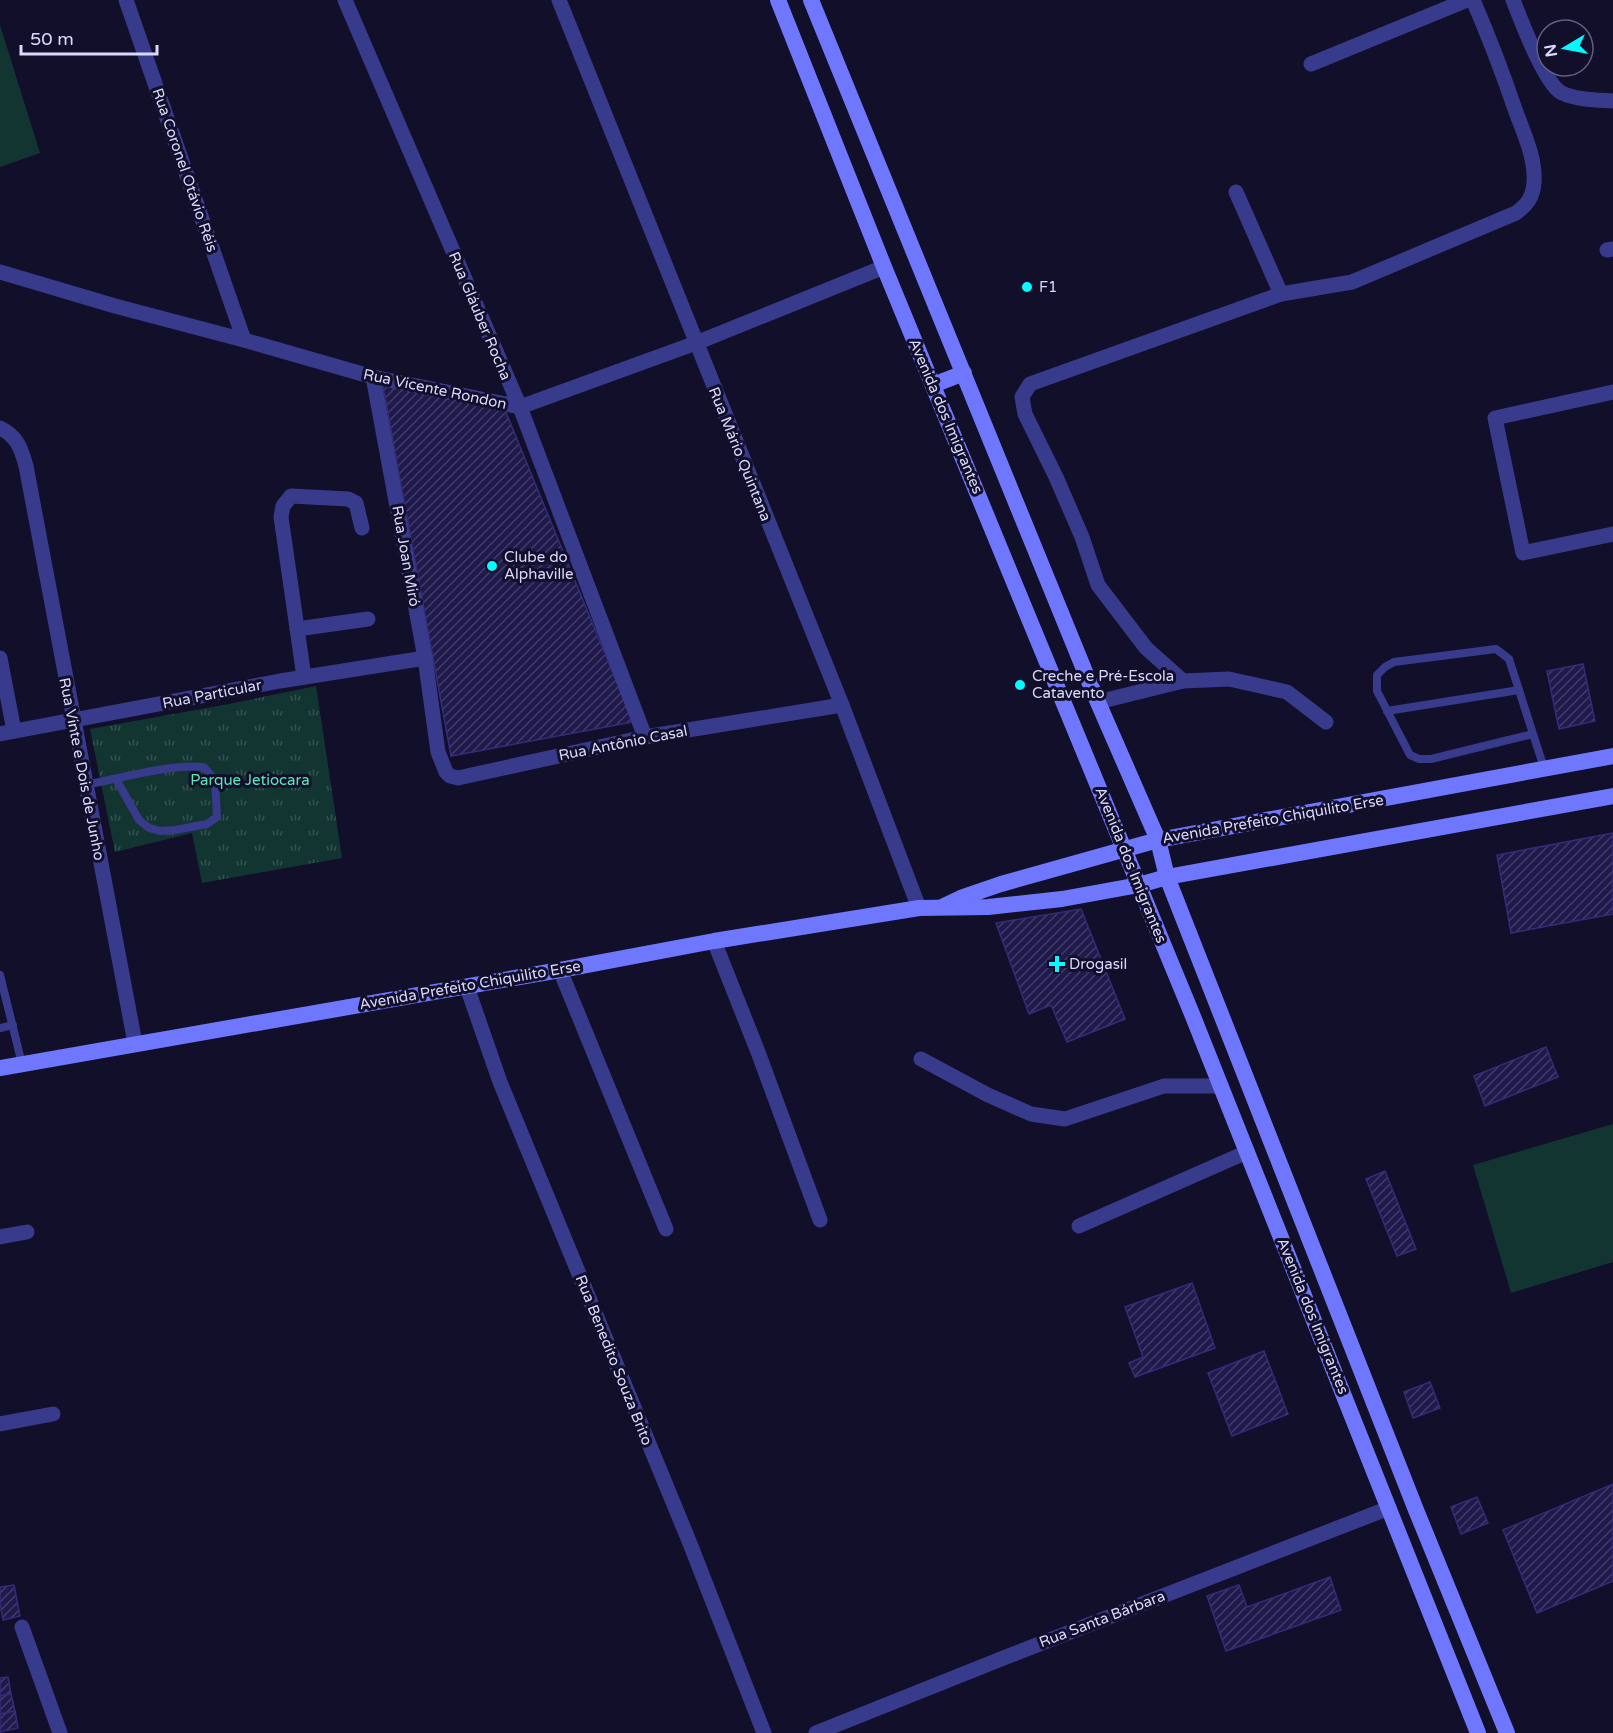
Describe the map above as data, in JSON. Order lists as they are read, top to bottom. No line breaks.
{"streets":{"main road":["Avenida dos Imigrantes","Avenida Prefeito Chiquilito Erse"],"street":["Rua Coronel Otávio Réis","Rua Gláuber Rocha","Rua Vicente Rondon","Rua Mário Quintana","Rua Joan Miró","Rua Particular","Rua Antônio Casal","Rua Vinte e Dois de Junho","Rua Benedito Souza Brito","Rua Santa Bárbara"]},"crossings":[["Rua Coronel Otávio Réis","Rua Vicente Rondon"],["Rua Gláuber Rocha","Rua Vicente Rondon"],["Rua Gláuber Rocha","Rua Antônio Casal"],["Rua Vicente Rondon","Avenida dos Imigrantes"],["Rua Vicente Rondon","Rua Mário Quintana"],["Rua Vicente Rondon","Rua Joan Miró"],["Avenida dos Imigrantes","Avenida Prefeito Chiquilito Erse"],["Avenida dos Imigrantes","Rua Santa Bárbara"],["Rua Mário Quintana","Rua Antônio Casal"],["Rua Mário Quintana","Avenida Prefeito Chiquilito Erse"],["Rua Joan Miró","Rua Particular"],["Rua Joan Miró","Rua Antônio Casal"],["Rua Particular","Rua Vinte e Dois de Junho"],["Rua Vinte e Dois de Junho","Avenida Prefeito Chiquilito Erse"],["Avenida Prefeito Chiquilito Erse","Rua Benedito Souza Brito"]],"parks":["Parque Jetiocara"],"places":{"other":["F1","Clube do Alphaville","Creche e Pré-Escola Catavento"],"health":["Drogasil"]},"scale_bar":"50 m","north":"left"}
